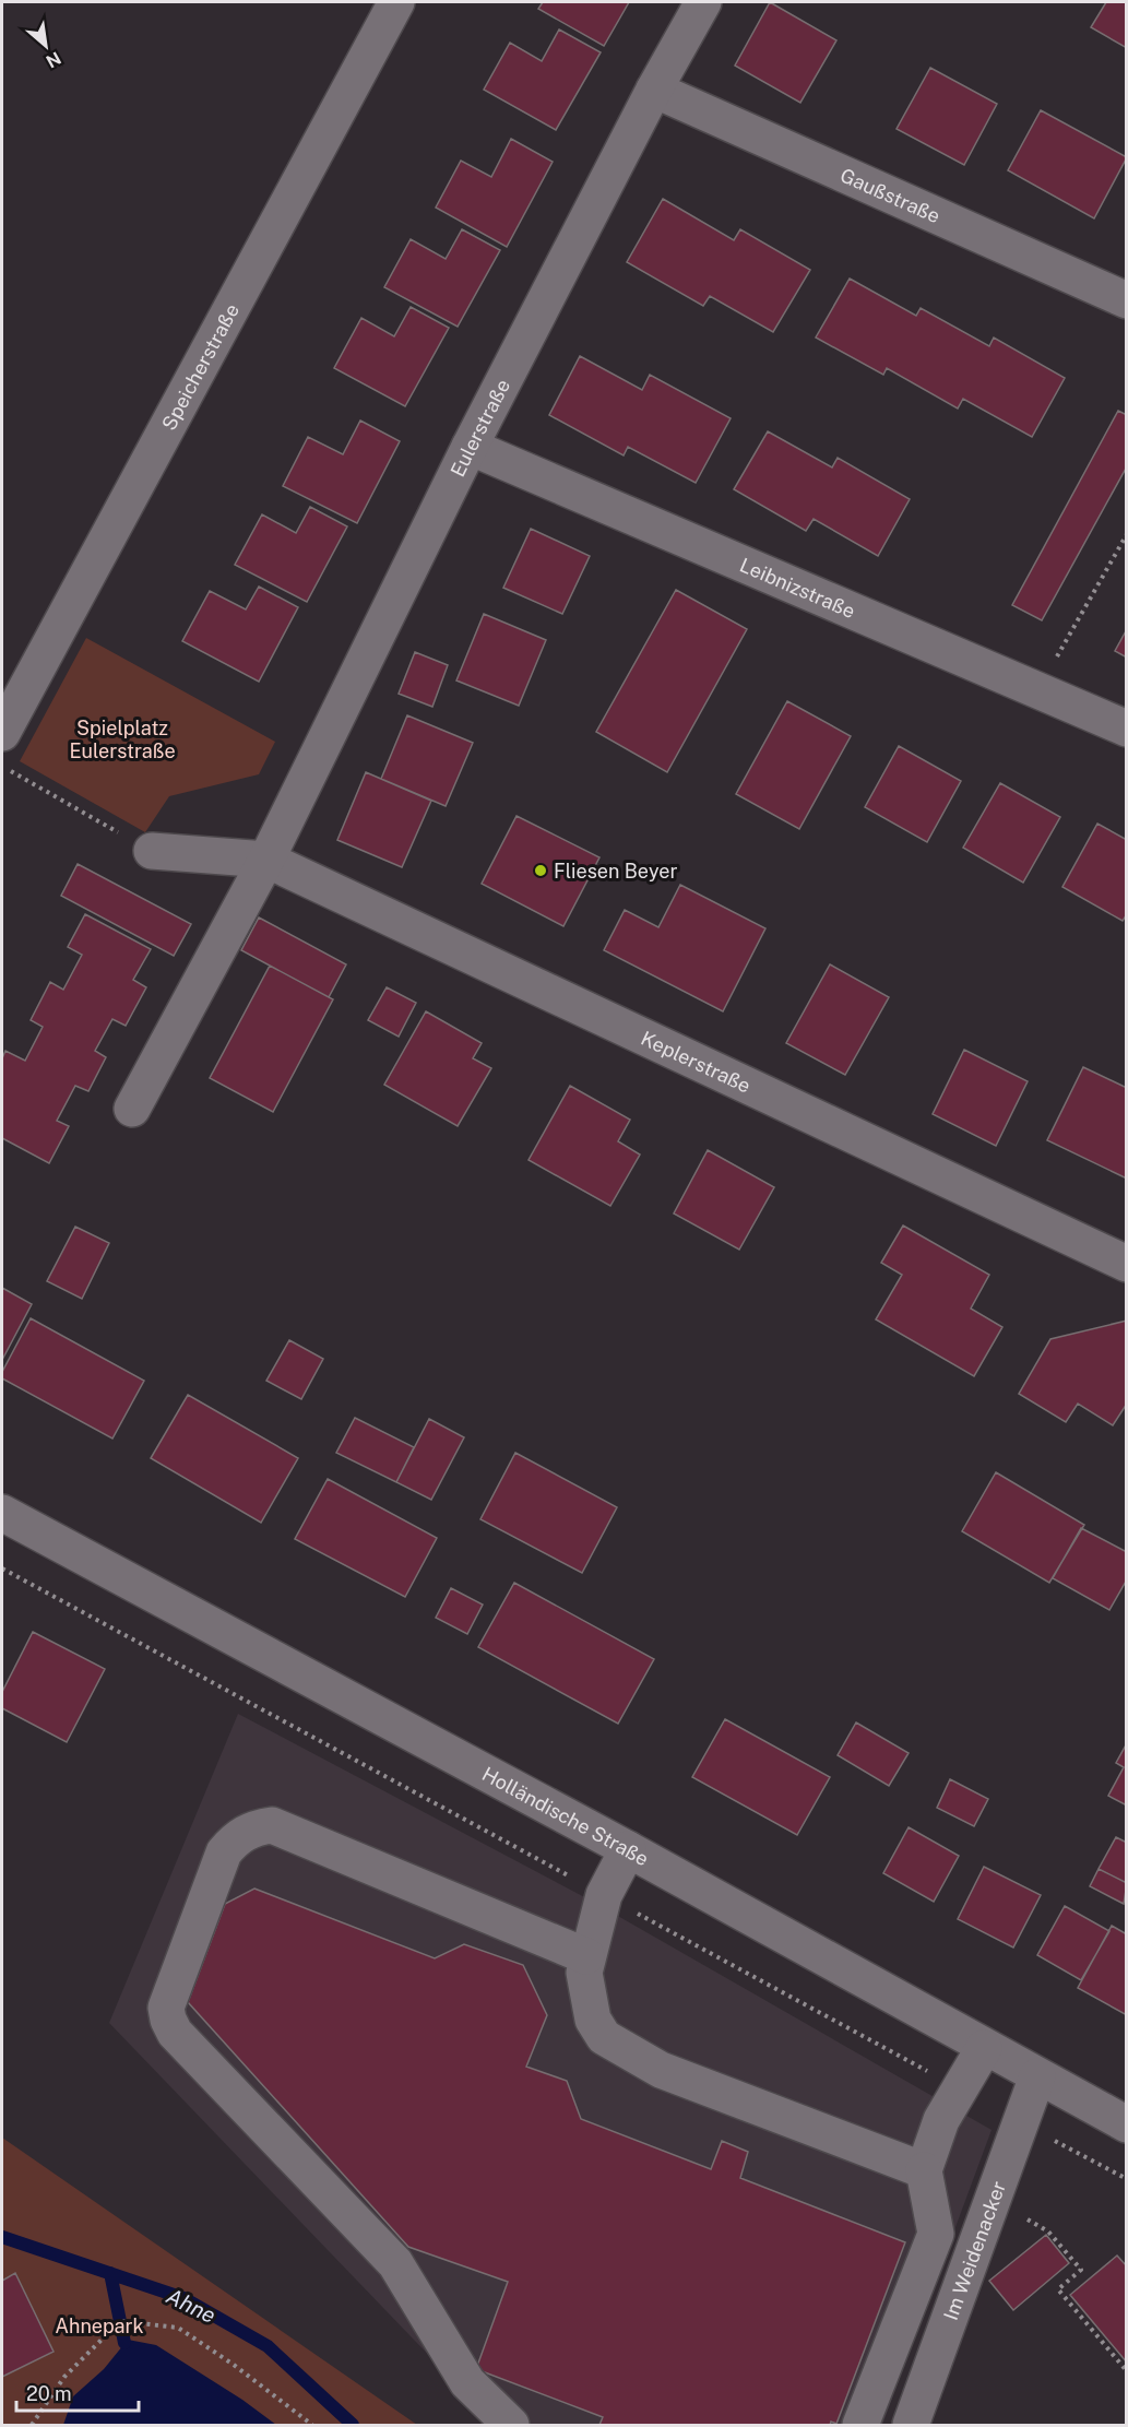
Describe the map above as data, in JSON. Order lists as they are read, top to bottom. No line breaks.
{"streets":{"street":["Gaußstraße","Speicherstraße","Eulerstraße","Leibnizstraße","Keplerstraße","Holländische Straße","Im Weidenacker"]},"crossings":[["Gaußstraße","Eulerstraße"],["Eulerstraße","Leibnizstraße"],["Eulerstraße","Keplerstraße"],["Holländische Straße","Im Weidenacker"]],"water":["Ahne"],"parks":["Spielplatz Eulerstraße","Ahnepark"],"places":["Fliesen Beyer"],"scale_bar":"20 m","north":"bottom right"}
